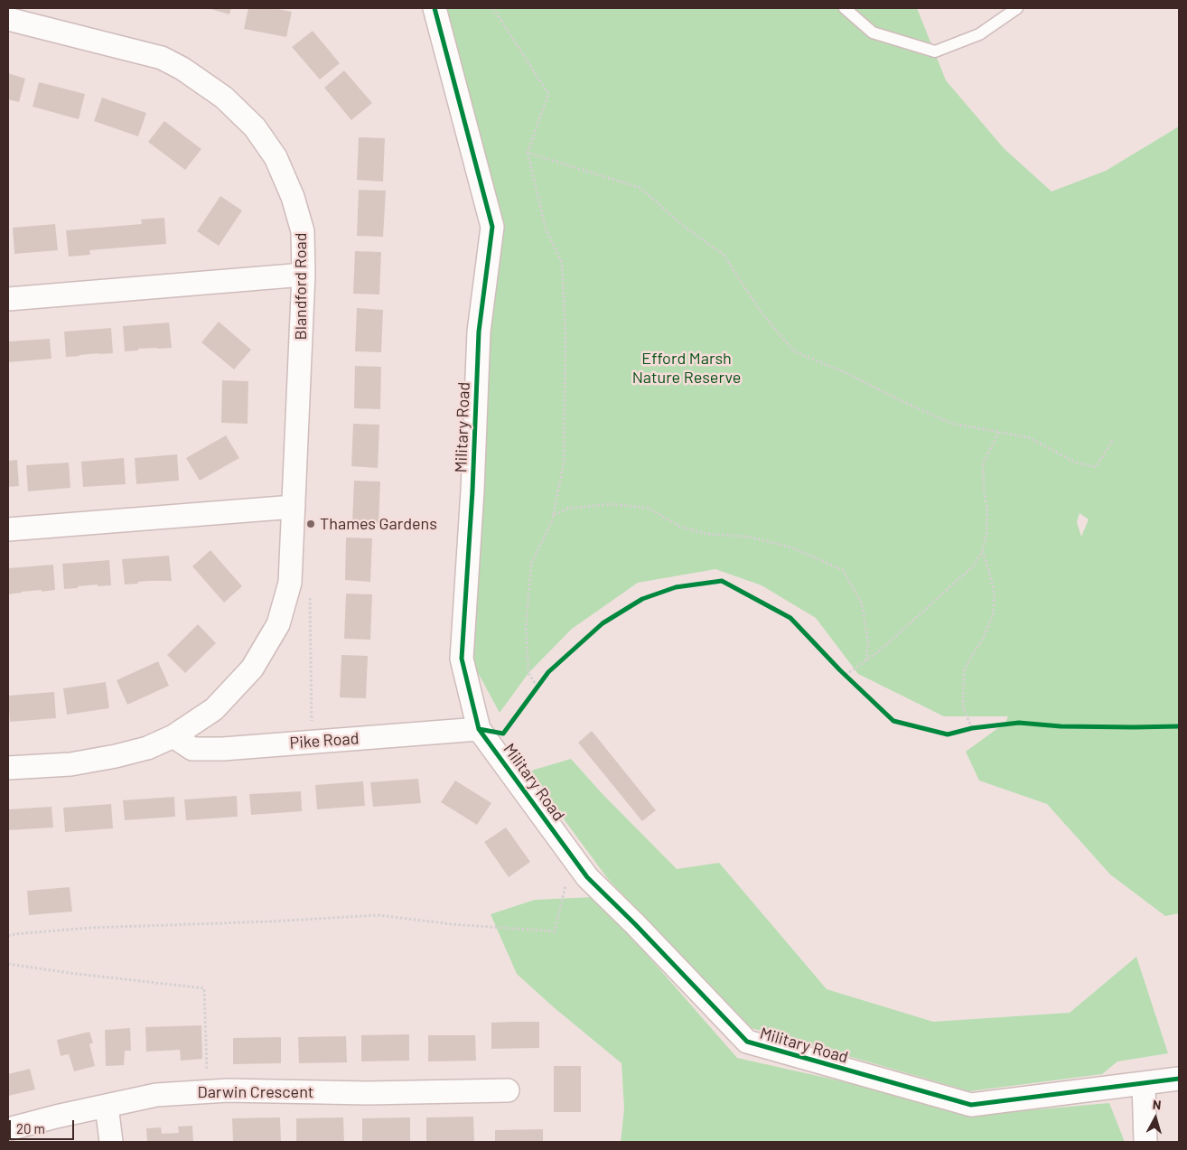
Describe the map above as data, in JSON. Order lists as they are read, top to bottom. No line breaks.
{"streets":{"street":["Blandford Road","Military Road","Pike Road","Darwin Crescent"]},"crossings":[["Blandford Road","Pike Road"],["Military Road","Pike Road"]],"parks":["Efford Marsh Nature Reserve"],"places":["Thames Gardens"],"scale_bar":"20 m","north":"top"}
